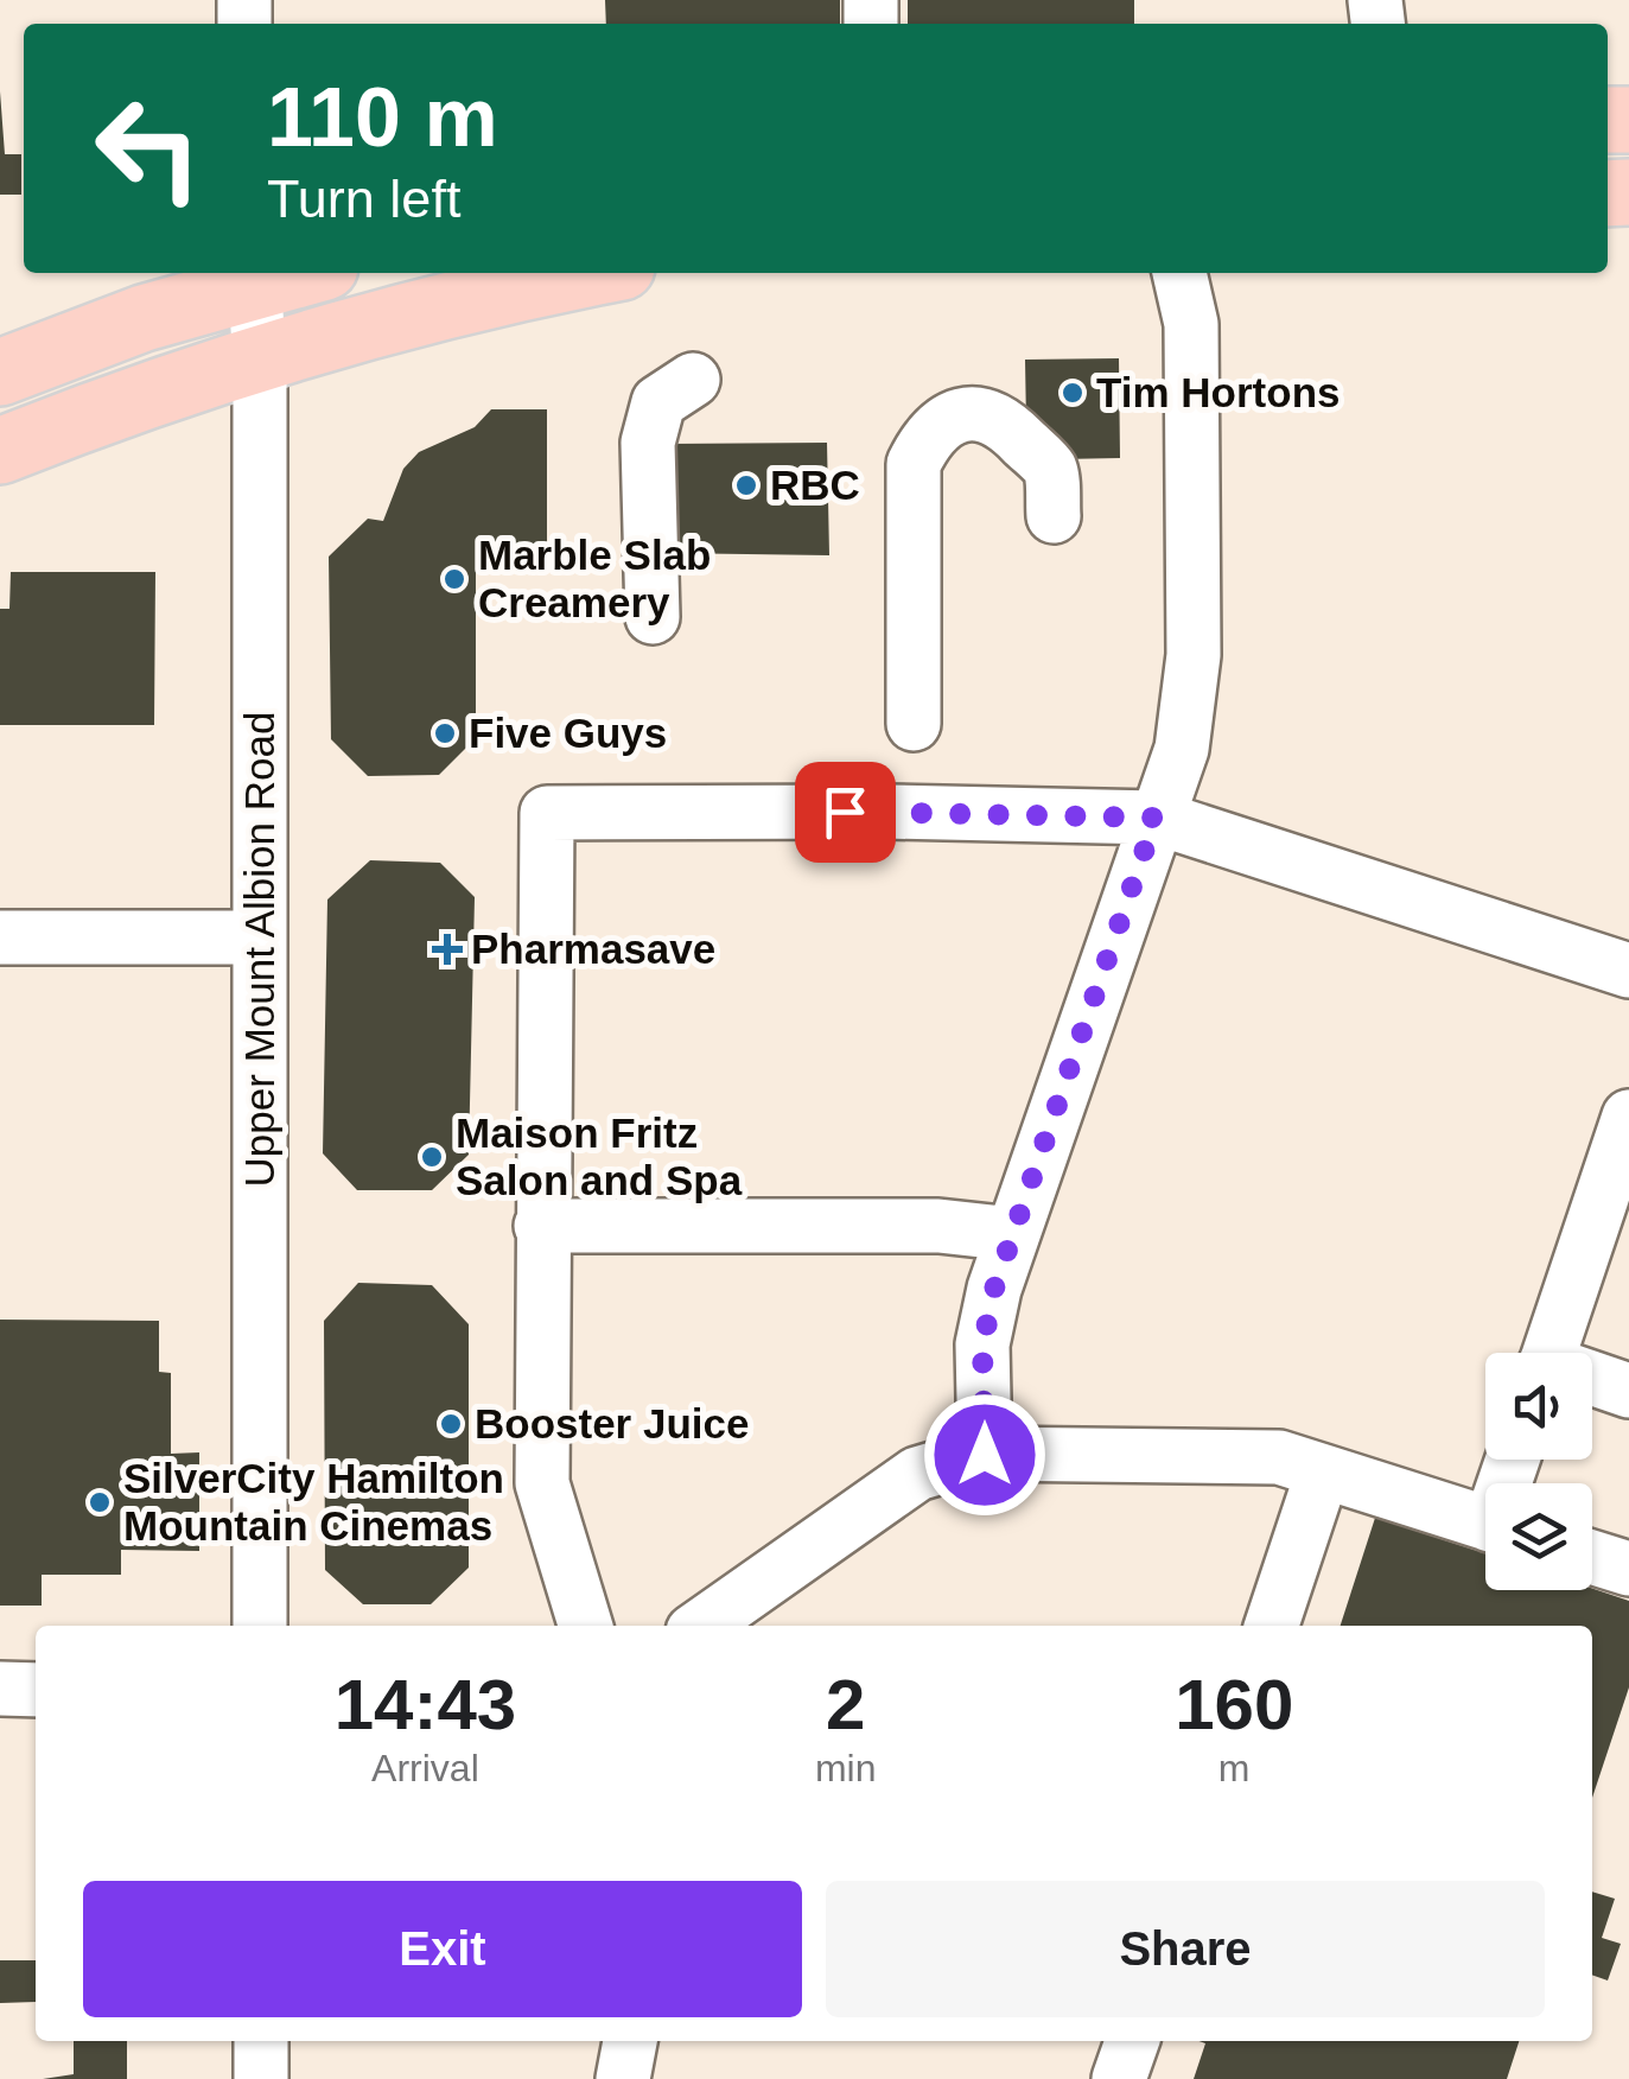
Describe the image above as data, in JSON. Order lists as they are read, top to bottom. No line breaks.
{"streets":{"street":["Upper Mount Albion Road"]},"places":{"other":["Tim Hortons","RBC","Marble Slab Creamery","Five Guys","Maison Fritz Salon and Spa","Booster Juice","SilverCity Hamilton Mountain Cinemas"],"health":["Pharmasave"]},"page":{"turn":["110 m","Turn left"],"eta":["14:43","Arrival","2","min","160","m"],"buttons":["Exit","Share"]}}
